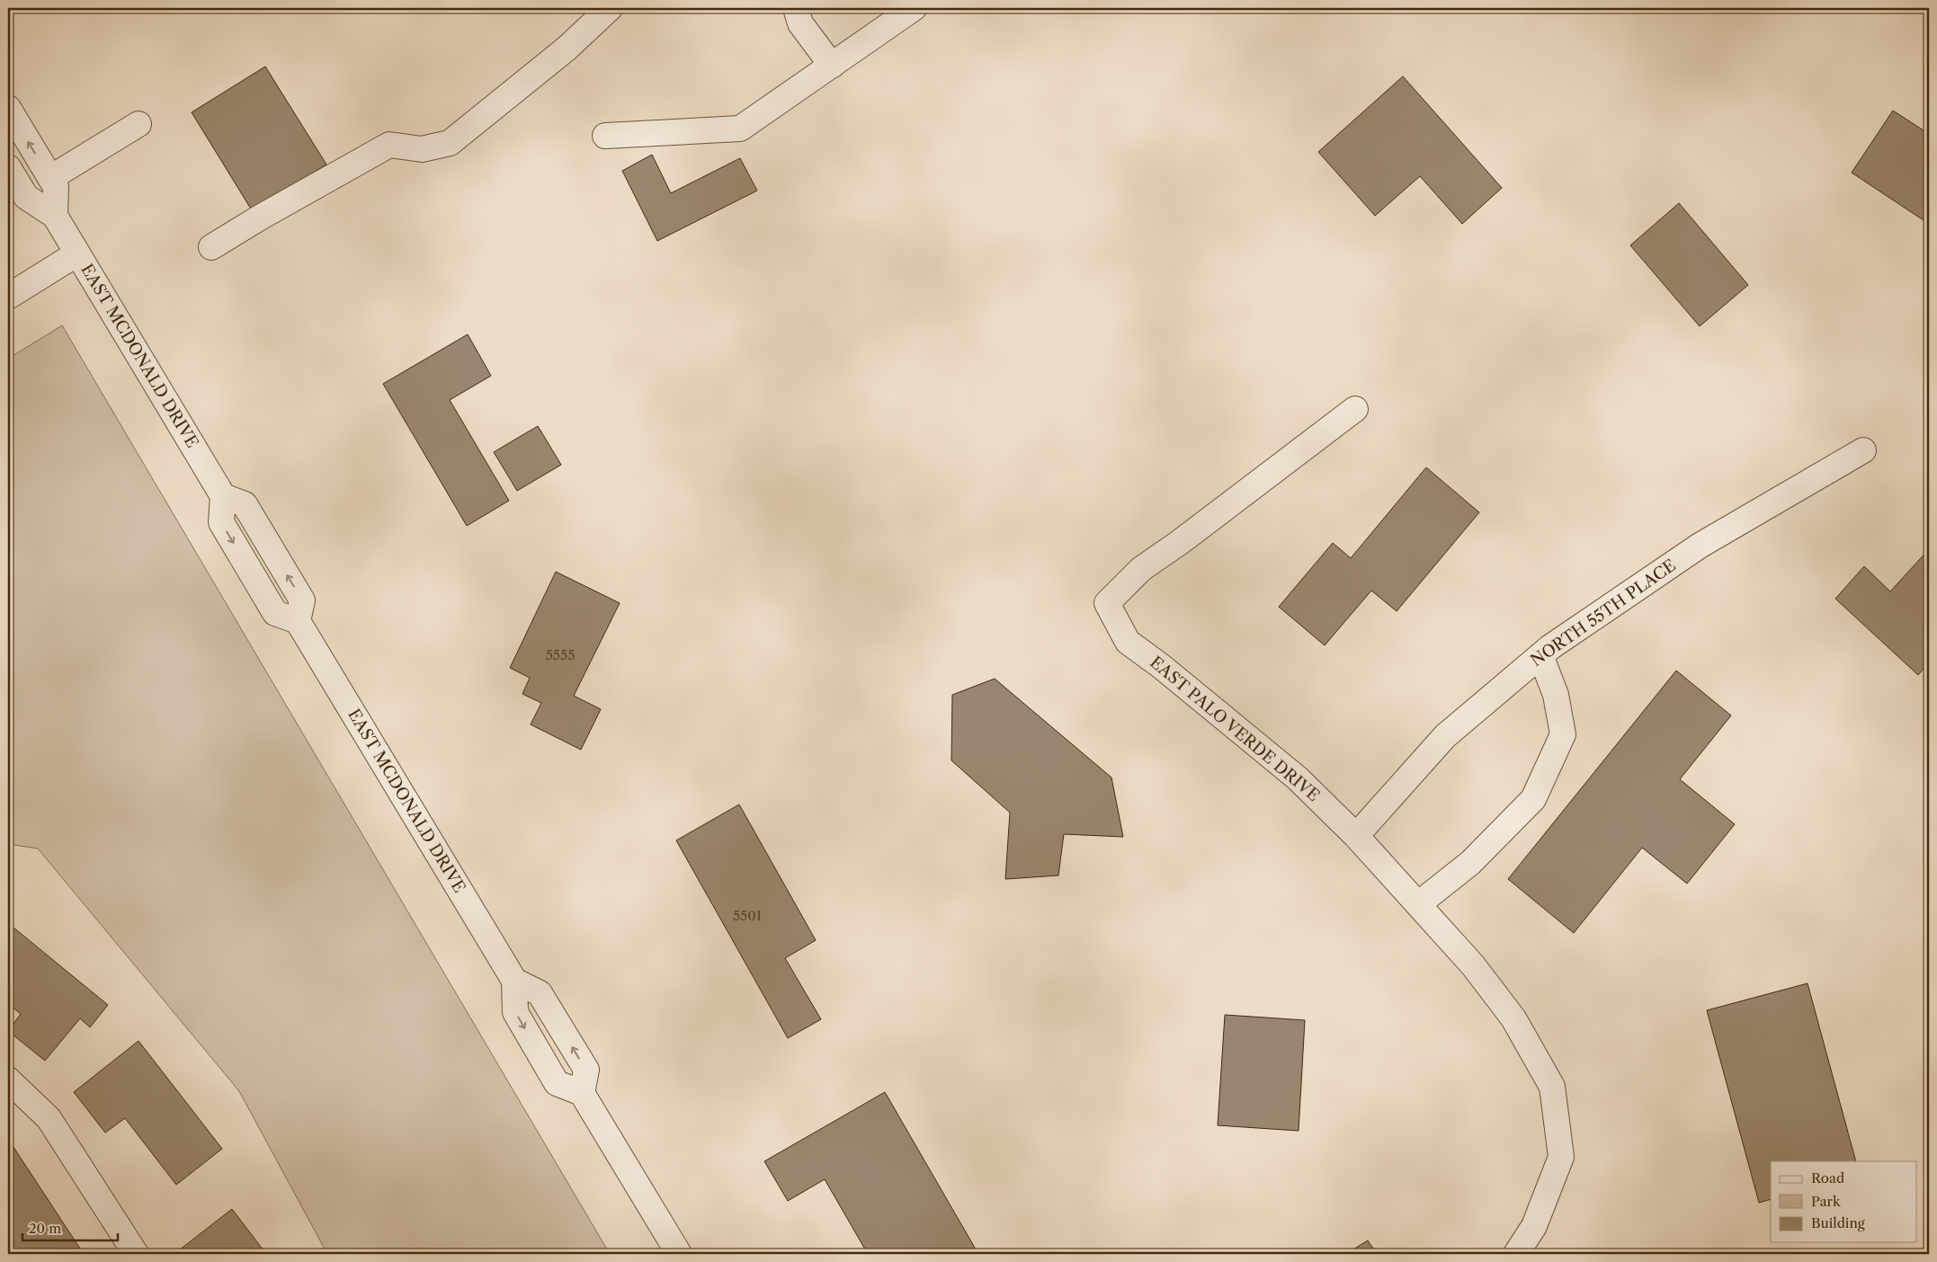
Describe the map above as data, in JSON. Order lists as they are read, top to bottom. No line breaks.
{"streets":{"street":["EAST MCDONALD DRIVE","NORTH 55TH PLACE","EAST PALO VERDE DRIVE"]},"crossings":[["NORTH 55TH PLACE","EAST PALO VERDE DRIVE"]],"house_numbers":["5555","5501"],"legend":["Road","Park","Building"],"scale_bar":"20 m"}
